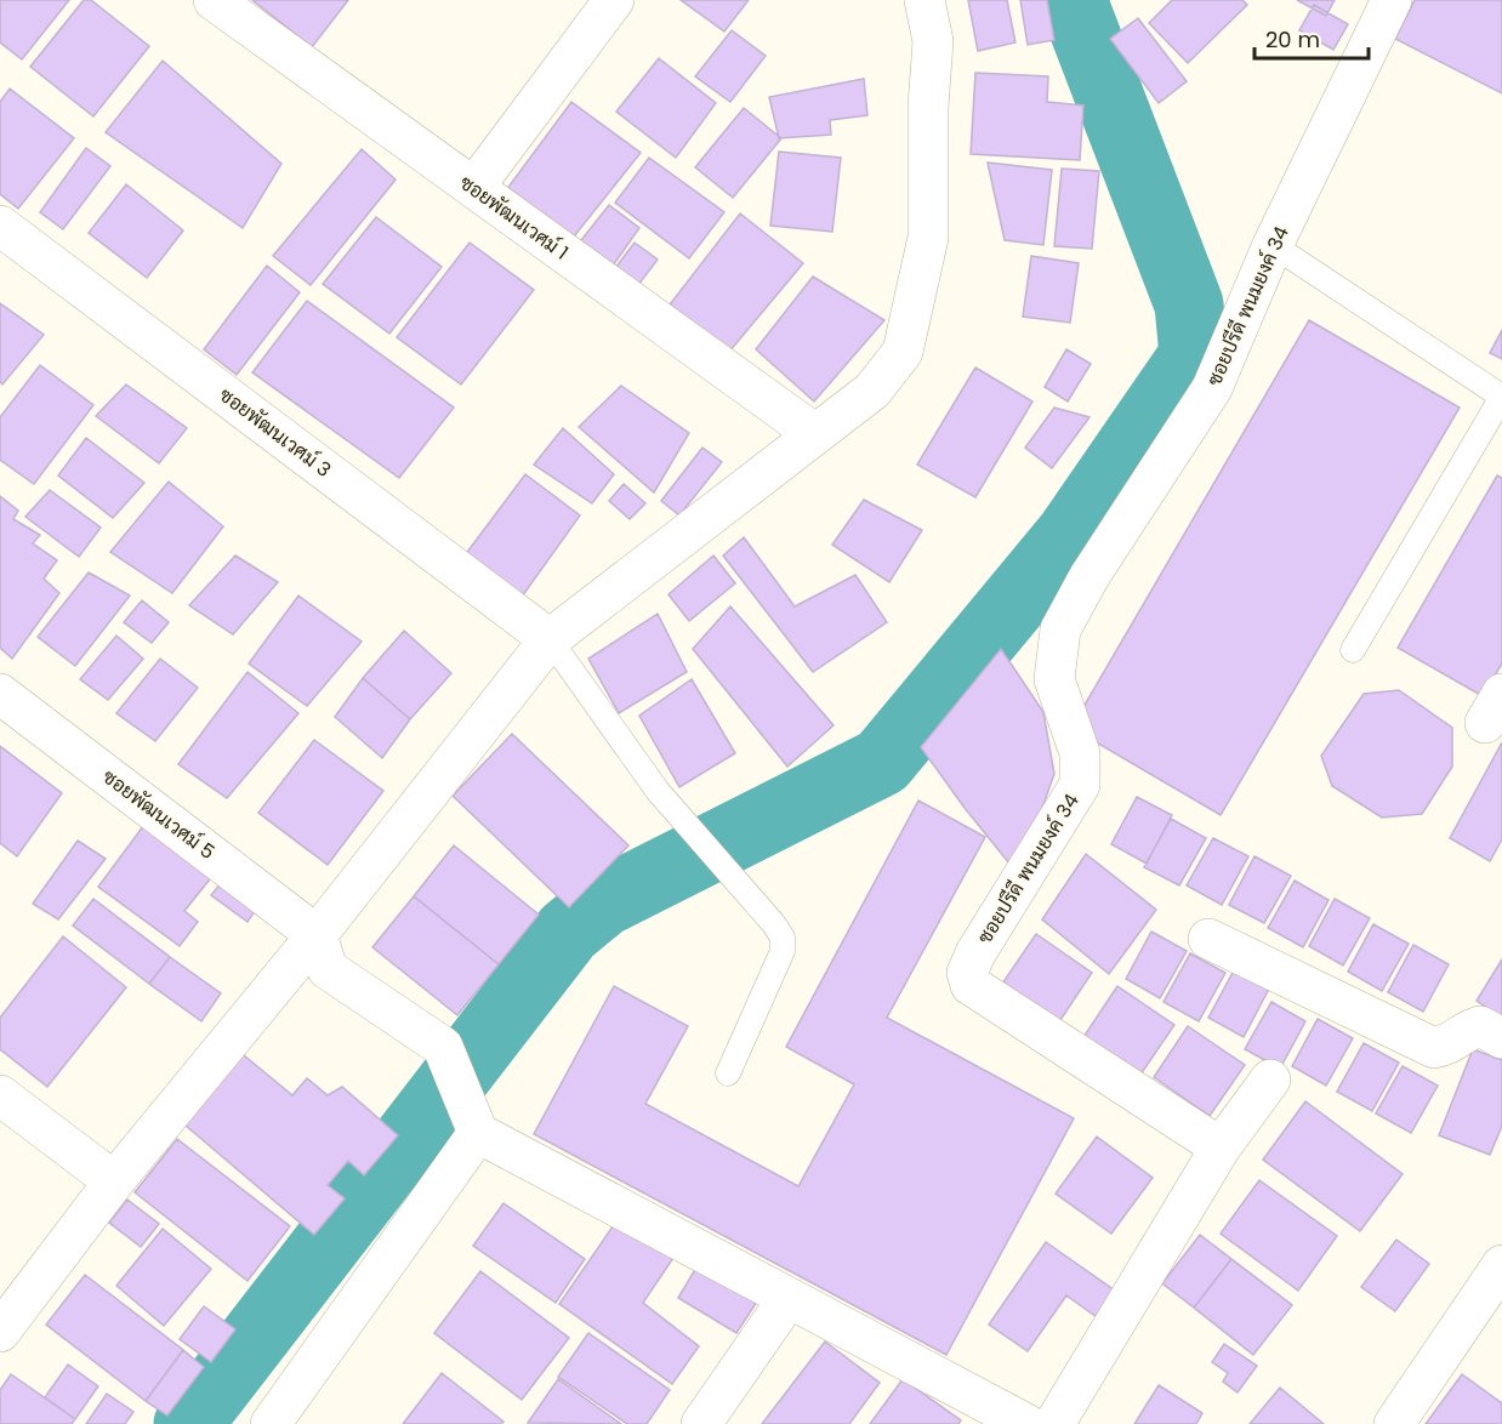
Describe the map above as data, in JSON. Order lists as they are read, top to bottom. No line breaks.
{"streets":{"street":["ซอยพัฒนเวศม์ 1","ซอยปรีดี พนมยงค์ 34","ซอยพัฒนเวศม์ 3","ซอยพัฒนเวศม์ 5"]},"scale_bar":"20 m"}
